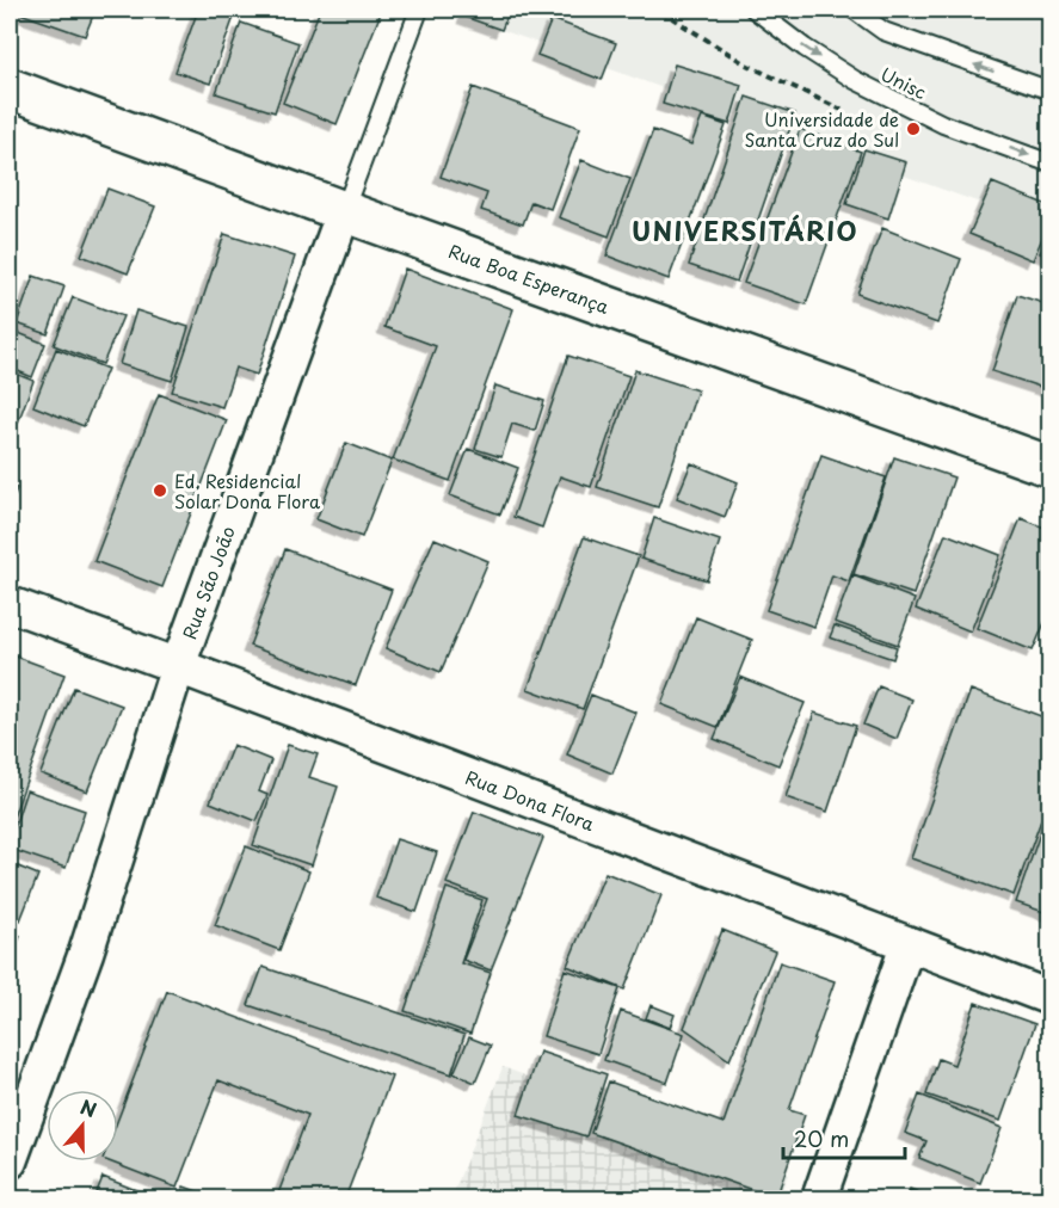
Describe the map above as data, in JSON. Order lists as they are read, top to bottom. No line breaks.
{"streets":{"street":["Rua Boa Esperança","Rua São João","Rua Dona Flora"],"lane":["Unisc"]},"crossings":[["Rua Boa Esperança","Rua São João"],["Rua São João","Rua Dona Flora"]],"districts":["UNIVERSITÁRIO"],"places":["Universidade de Santa Cruz do Sul","Ed. Residencial Solar Dona Flora"],"scale_bar":"20 m","north":"top"}
